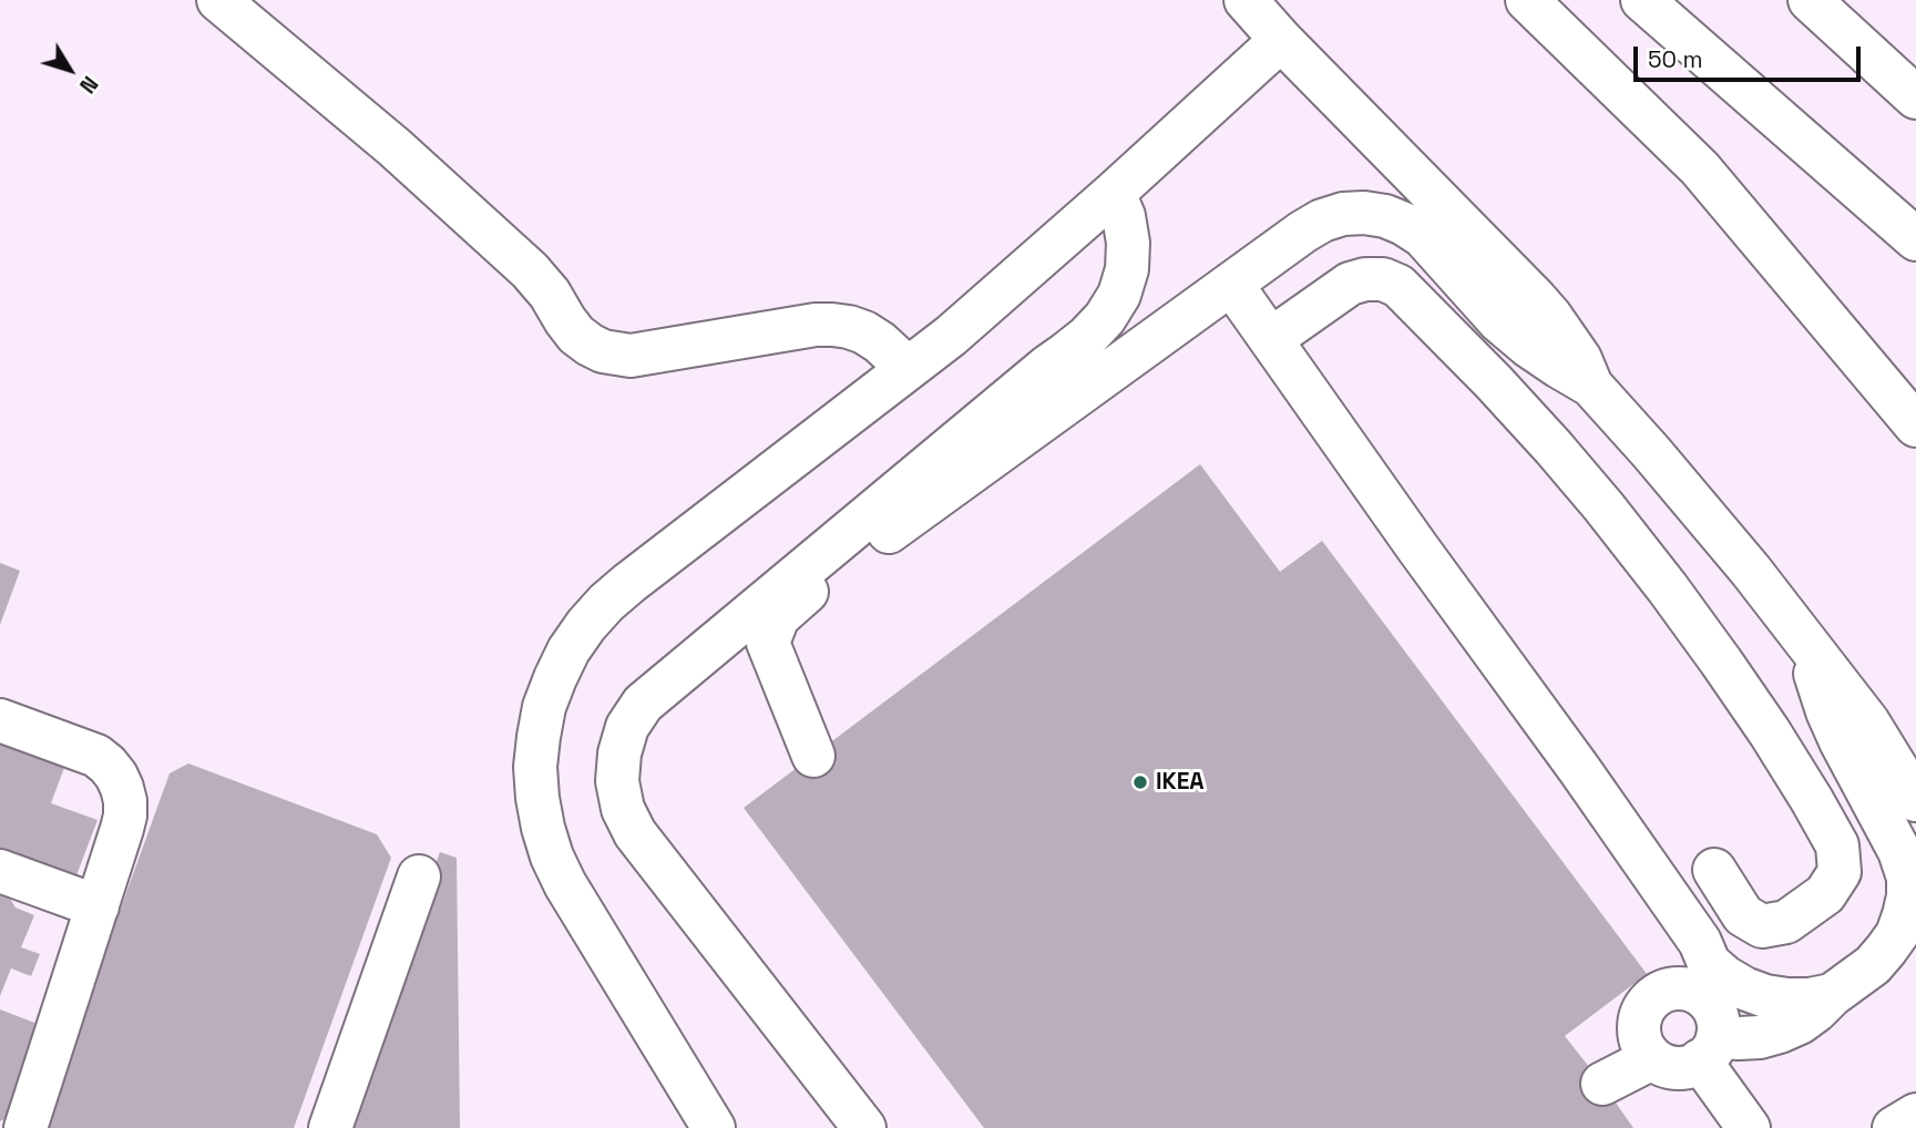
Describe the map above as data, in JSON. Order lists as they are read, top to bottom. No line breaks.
{"places":["IKEA"],"scale_bar":"50 m","north":"bottom right"}
